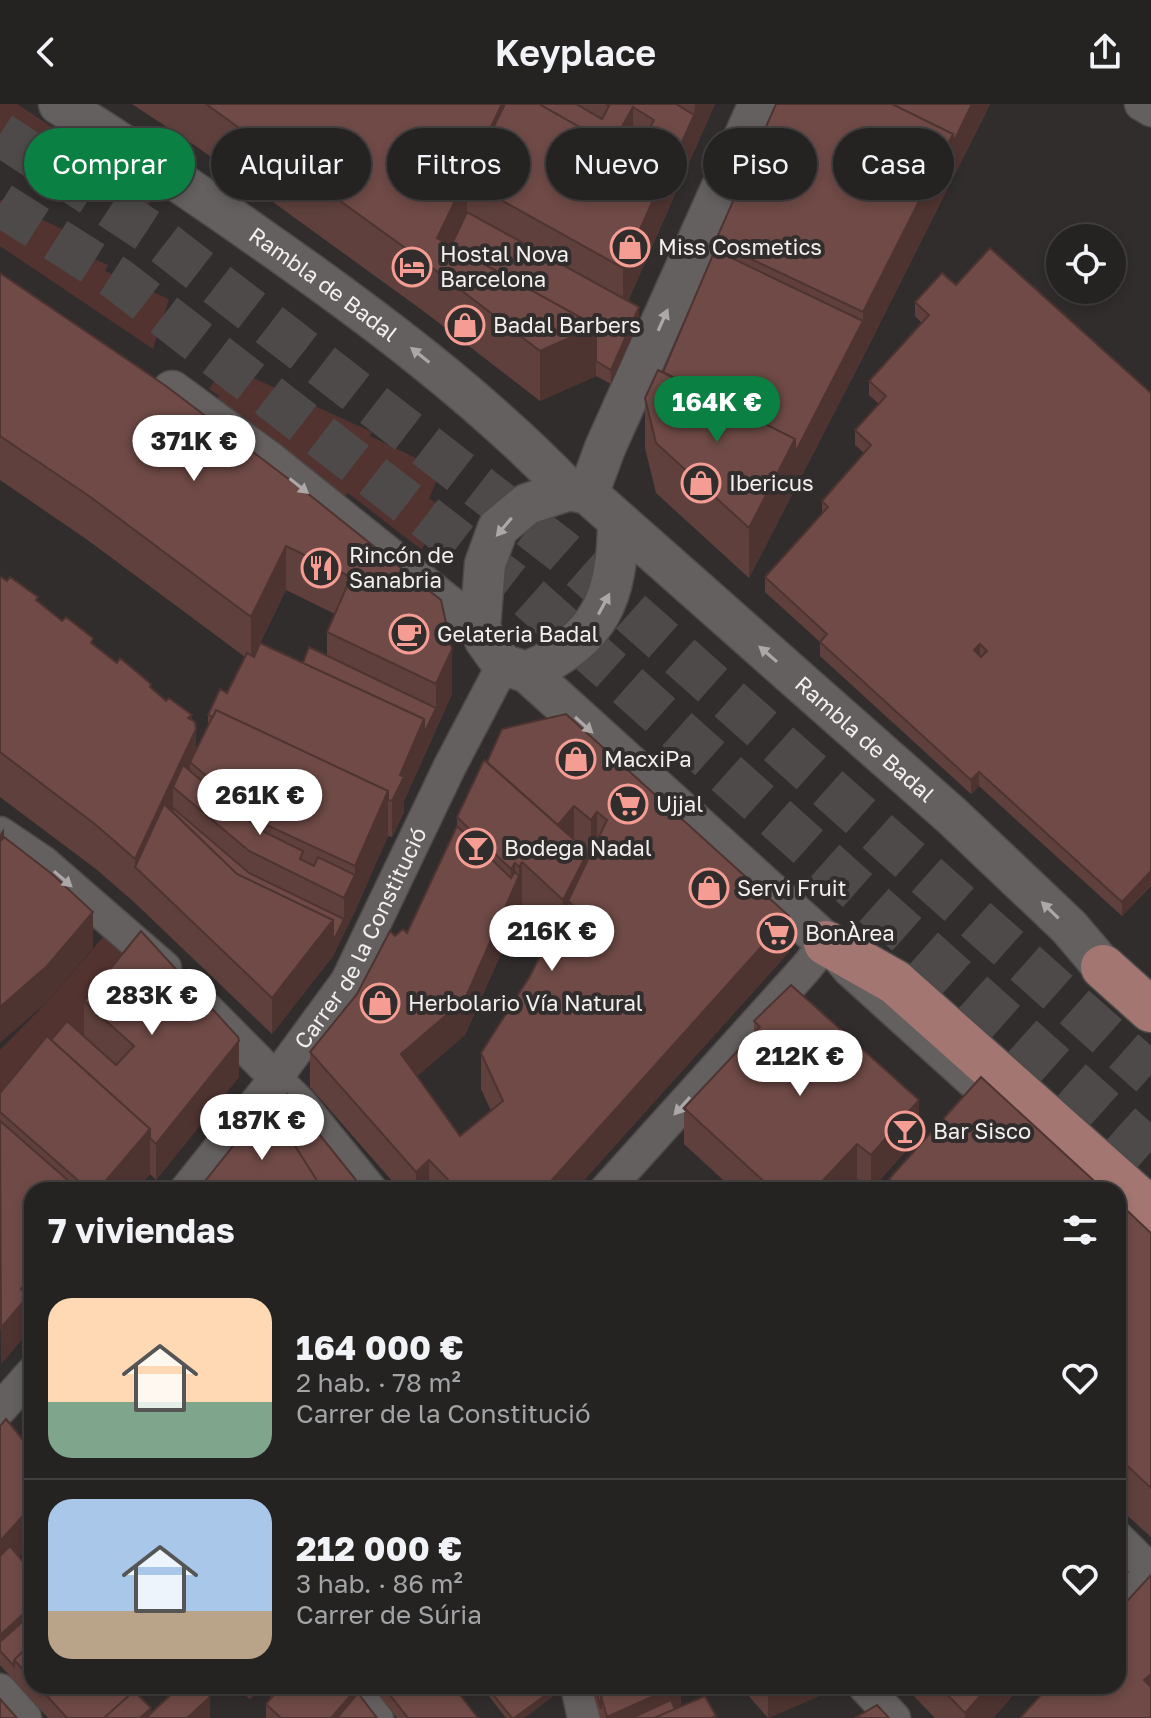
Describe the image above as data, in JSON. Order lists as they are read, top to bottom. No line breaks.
{"streets":{"street":["Rambla de Badal","Carrer de la Constitució"]},"crossings":[["Rambla de Badal","Carrer de la Constitució"]],"places":{"shop":["Miss Cosmetics","Badal Barbers","Ibericus","MacxiPa","Servi Fruit","Herbolario Vía Natural"],"hotel":["Hostal Nova Barcelona"],"restaurant":["Rincón de Sanabria"],"cafe":["Gelateria Badal"],"supermarket":["Ujjal","BonÀrea"],"bar":["Bodega Nadal","Bar Sisco"]},"page":{"header":"Keyplace","chip":["Comprar","Alquilar","Filtros","Nuevo","Piso","Casa"],"price":["164K €","371K €","261K €","216K €","283K €","212K €","187K €"],"heading":"7 viviendas","list":[{"name":"164 000 €","note":"2 hab. · 78 m² · Carrer de la Constitució"},{"name":"212 000 €","note":"3 hab. · 86 m² · Carrer de Súria"}]}}
